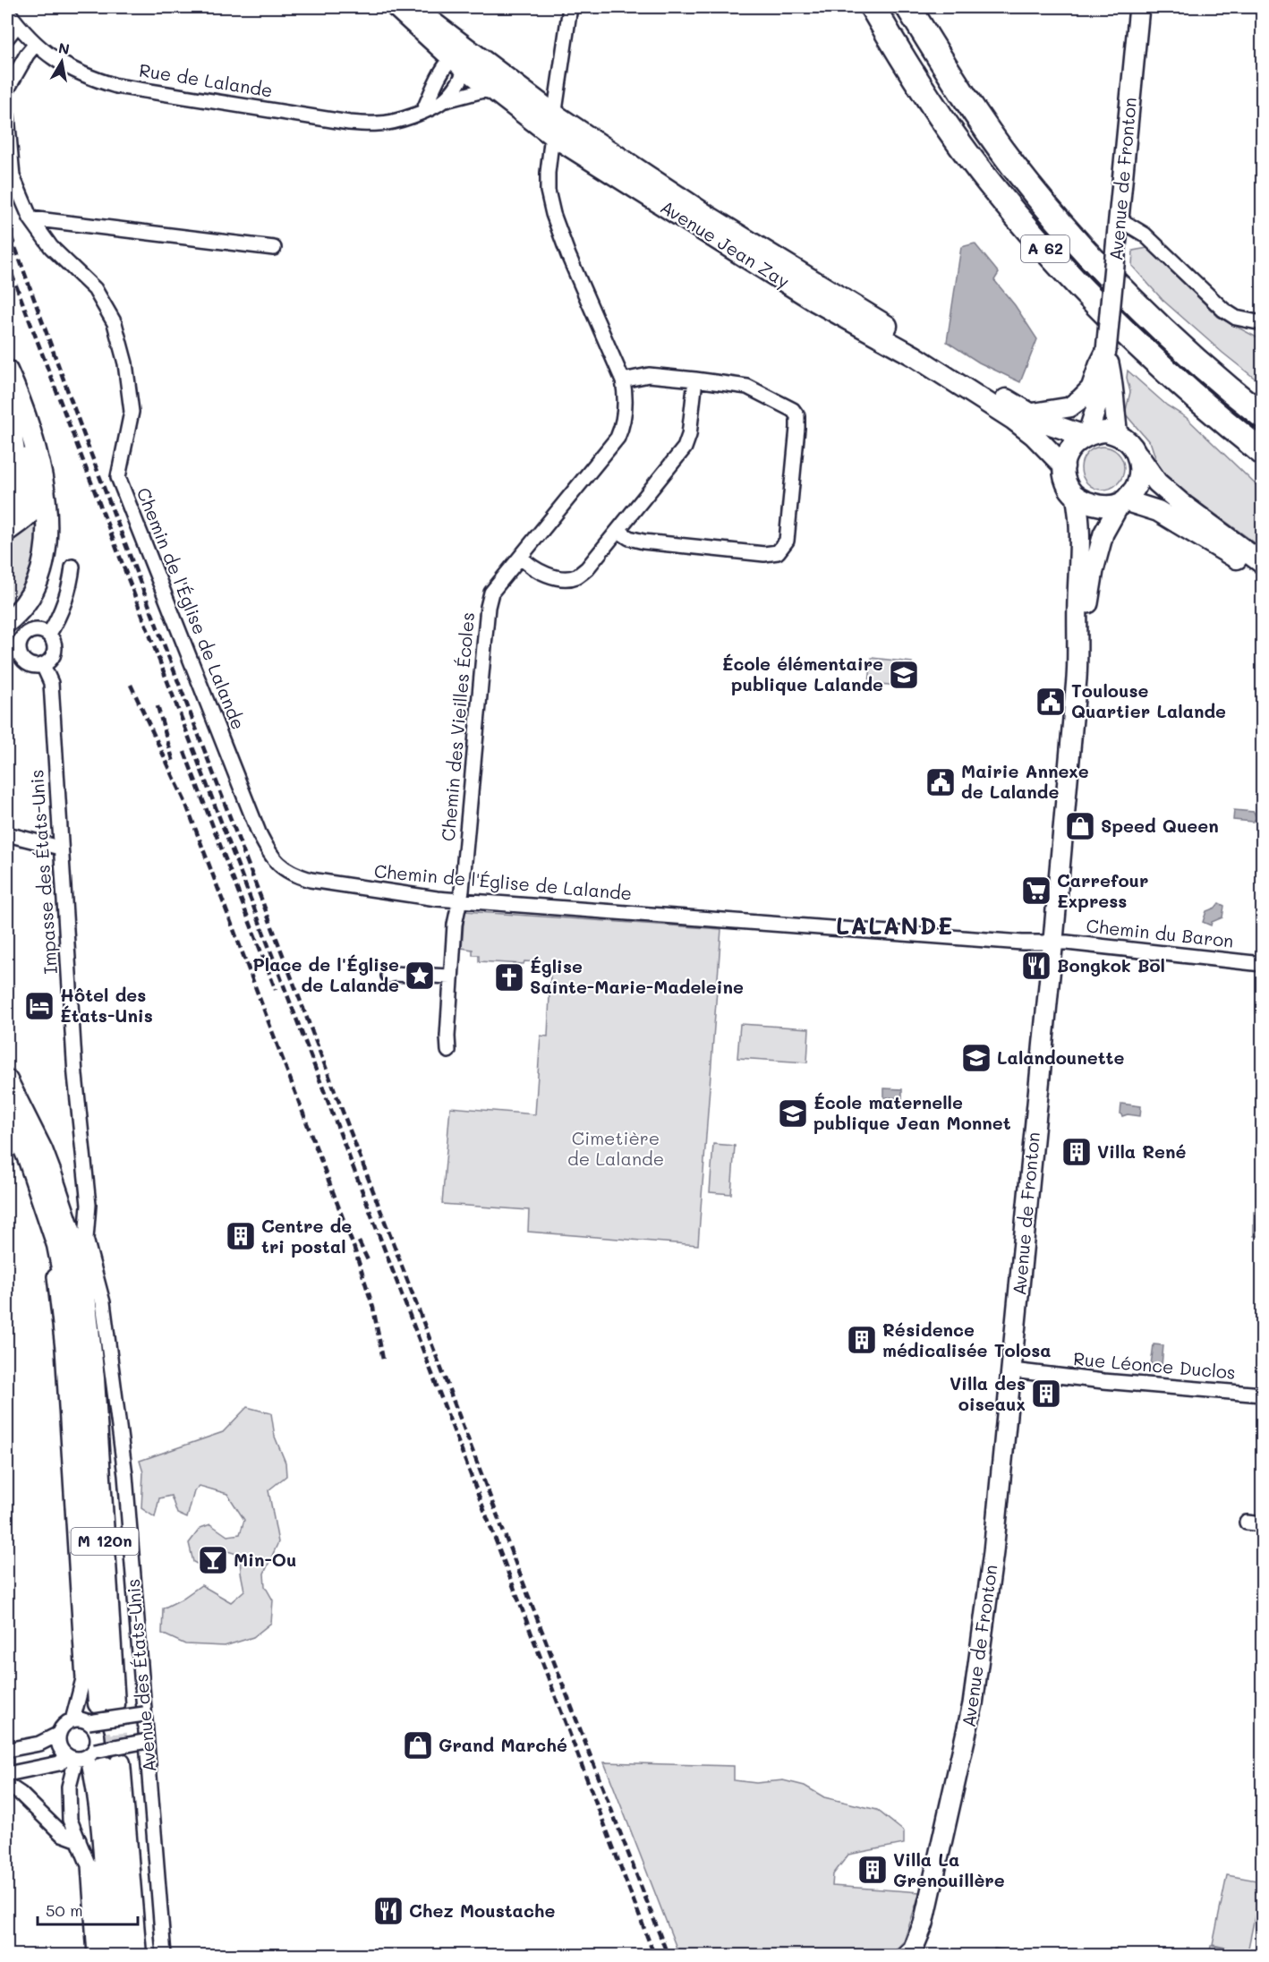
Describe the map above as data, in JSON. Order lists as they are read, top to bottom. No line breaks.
{"streets":{"highway":["A 62"],"main road":["Avenue Jean Zay","M 120n","Avenue des États-Unis"],"street":["Rue de Lalande","Avenue de Fronton","Chemin de l'Église de Lalande","Chemin des Vieilles Écoles","Impasse des États-Unis","Chemin du Baron","Rue Léonce Duclos"]},"crossings":[["Rue de Lalande","Avenue Jean Zay"],["Avenue de Fronton","Avenue Jean Zay"],["Avenue de Fronton","Chemin de l'Église de Lalande"],["Avenue de Fronton","Chemin du Baron"],["Avenue de Fronton","Rue Léonce Duclos"],["Avenue Jean Zay","Chemin des Vieilles Écoles"],["Chemin de l'Église de Lalande","Chemin des Vieilles Écoles"],["Chemin de l'Église de Lalande","Chemin du Baron"],["Impasse des États-Unis","Avenue des États-Unis"]],"districts":["LALANDE"],"parks":["Cimetière de Lalande"],"places":{"school or university":["École élémentaire publique Lalande","Lalandounette","École maternelle publique Jean Monnet"],"public building":["Toulouse Quartier Lalande","Mairie Annexe de Lalande"],"shop":["Speed Queen","Grand Marché"],"supermarket":["Carrefour Express"],"restaurant":["Bongkok Bol","Chez Moustache"],"place":["Place de l'Église de Lalande"],"church":["Église Sainte-Marie-Madeleine"],"hotel":["Hôtel des États-Unis"],"building":["Villa René","Centre de tri postal","Résidence médicalisée Tolosa","Villa des oiseaux","Villa La Grenouillère"],"bar":["Min-Ou"]},"scale_bar":"50 m","north":"top"}
